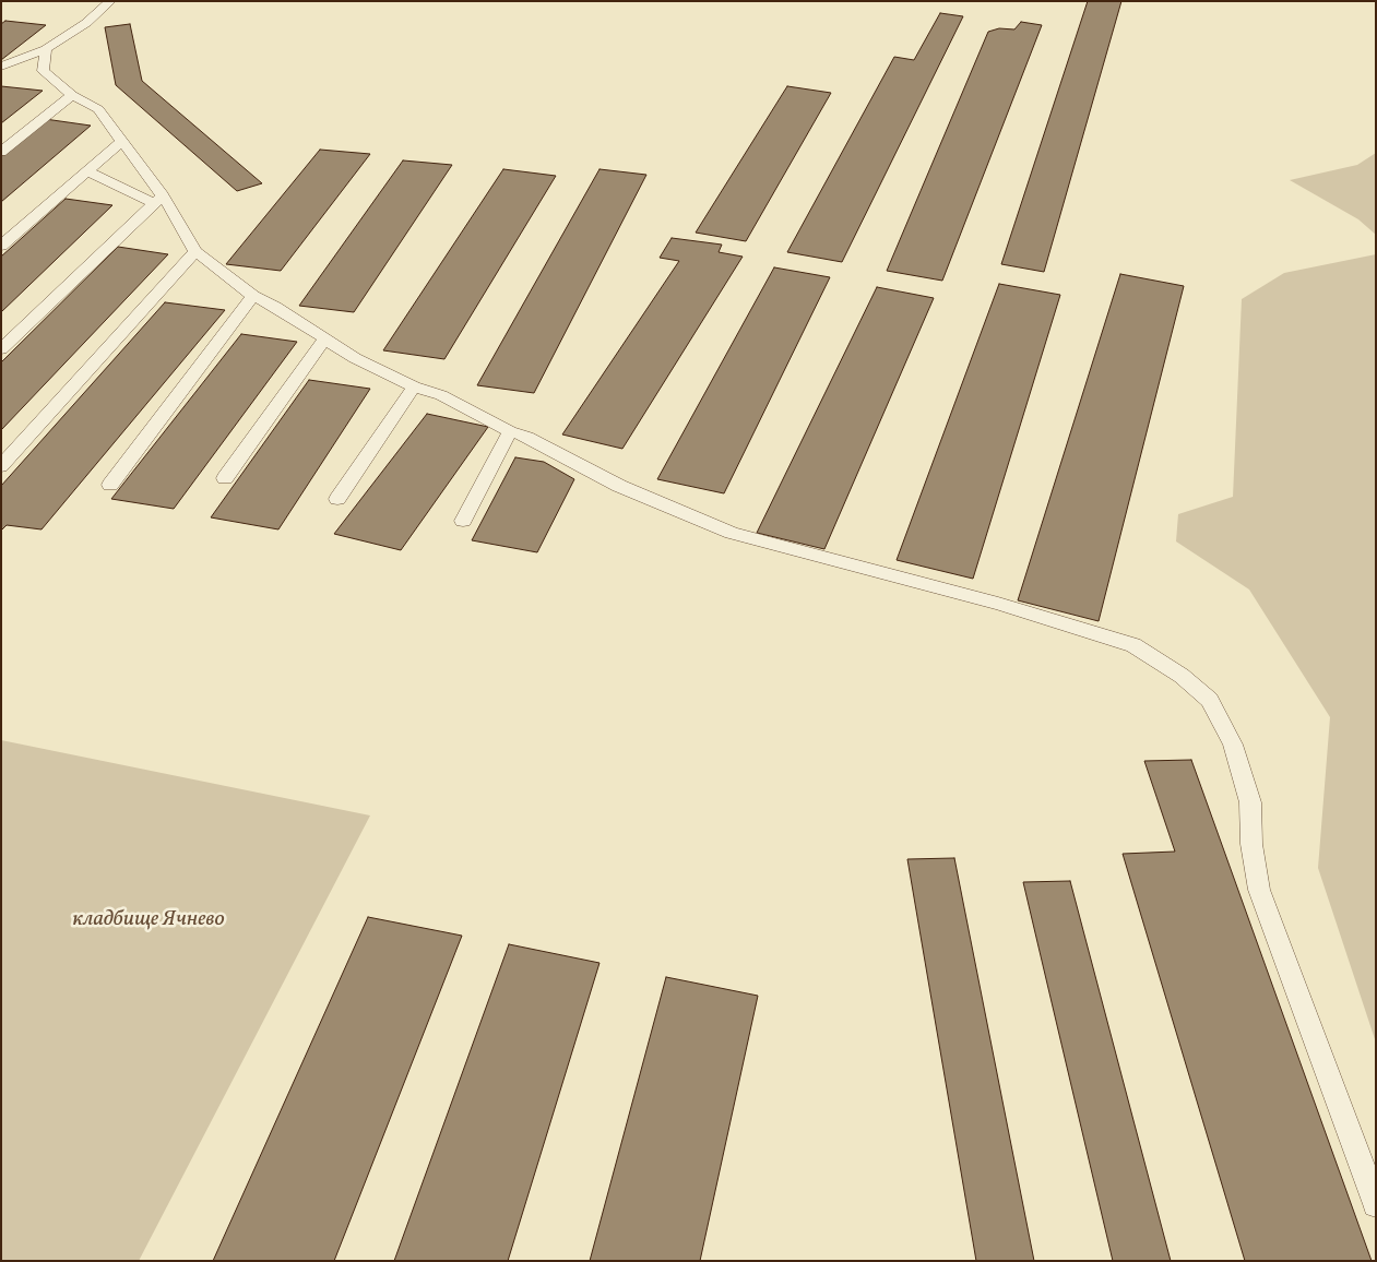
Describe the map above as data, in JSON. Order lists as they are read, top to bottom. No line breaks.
{"parks":["кладбище Ячнево"]}
